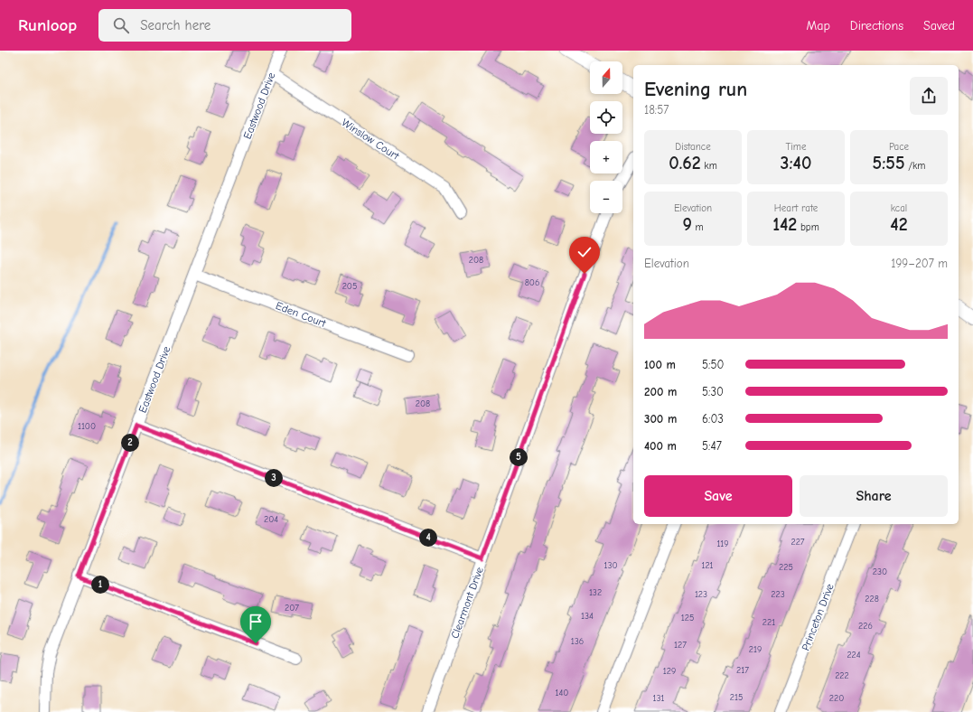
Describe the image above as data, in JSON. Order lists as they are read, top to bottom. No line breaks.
{"streets":{"street":["Eastwood Drive","Winslow Court","Eden Court","Clearmont Drive","Princeton Drive"]},"crossings":[["Eastwood Drive","Winslow Court"],["Eastwood Drive","Eden Court"]],"house_numbers":["208","806","205","208","1100","204","227","119","130","121","225","230","132","123","223","228","207","134","125","221","226","136","127","219","224","217","129","222","140","215","131","220"],"north":"top","page":{"header":"Runloop","search":"Search here","nav":["Map","Directions","Saved"],"map_buttons":["+","−"],"heading":["Evening run","18:57"],"stats":[["Distance","0.62 km"],["Time","3:40"],["Pace","5:55 /km"],["Elevation","9 m"],["Heart rate","142 bpm"],["kcal","42"]],"chart":["Elevation","199–207 m"],"list":[{"name":"100 m","note":"5:50"},{"name":"200 m","note":"5:30"},{"name":"300 m","note":"6:03"},{"name":"400 m","note":"5:47"}],"pins":["2","5","3","4","1"],"buttons":["Save","Share"]}}
